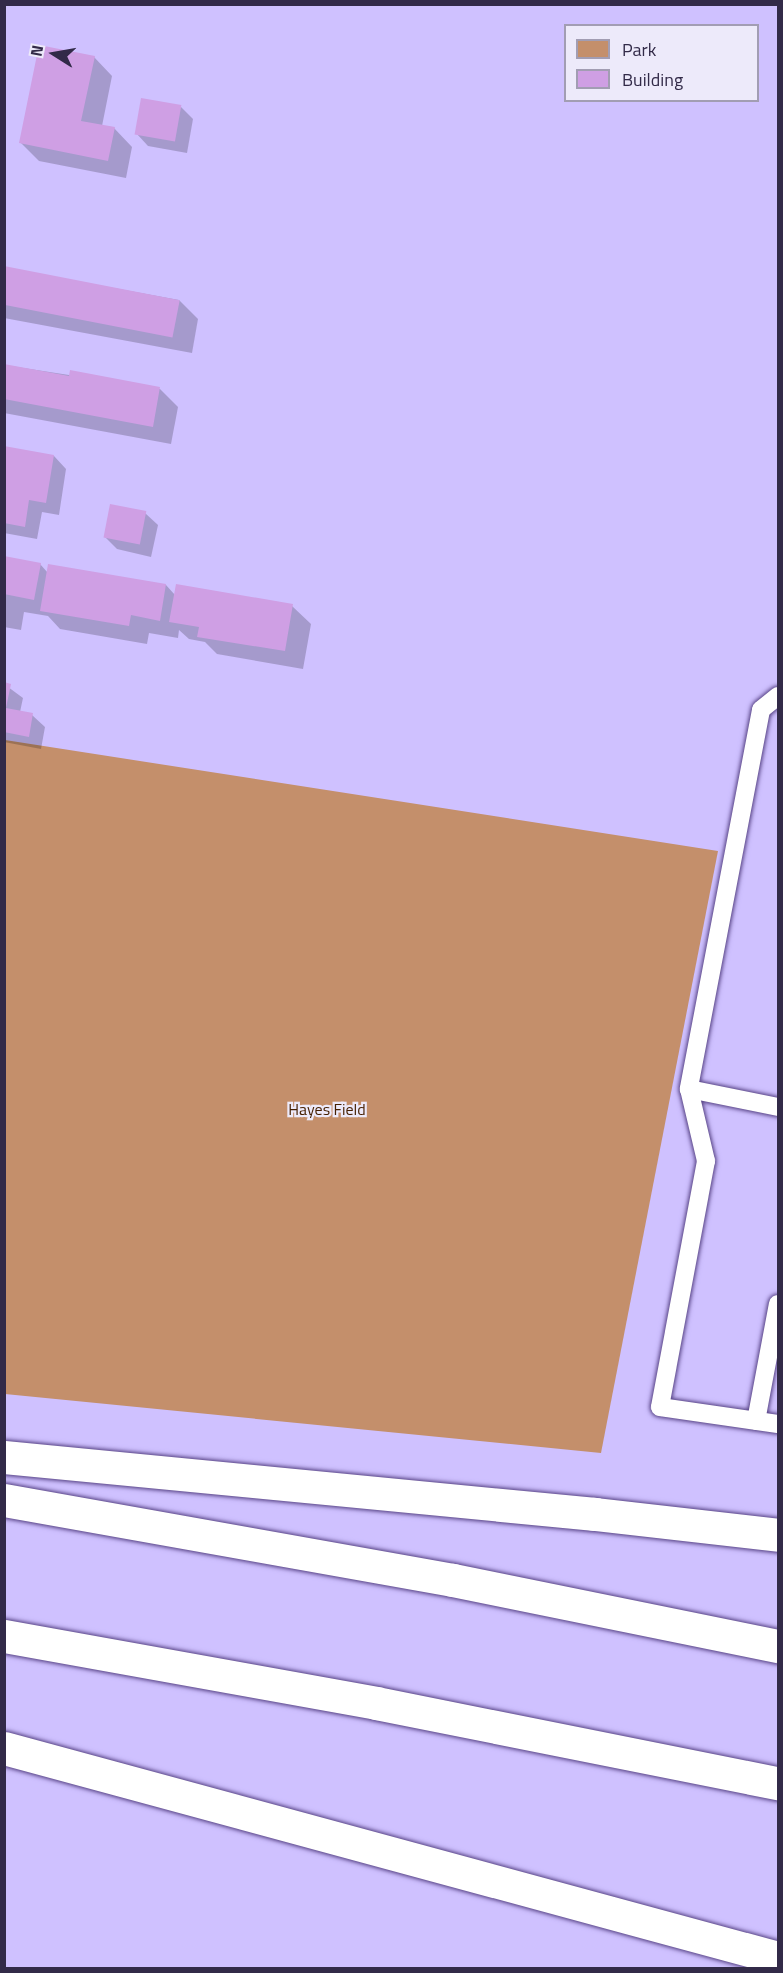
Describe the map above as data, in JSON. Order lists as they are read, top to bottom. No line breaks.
{"parks":["Hayes Field"],"legend":["Park","Building"],"north":"left"}
